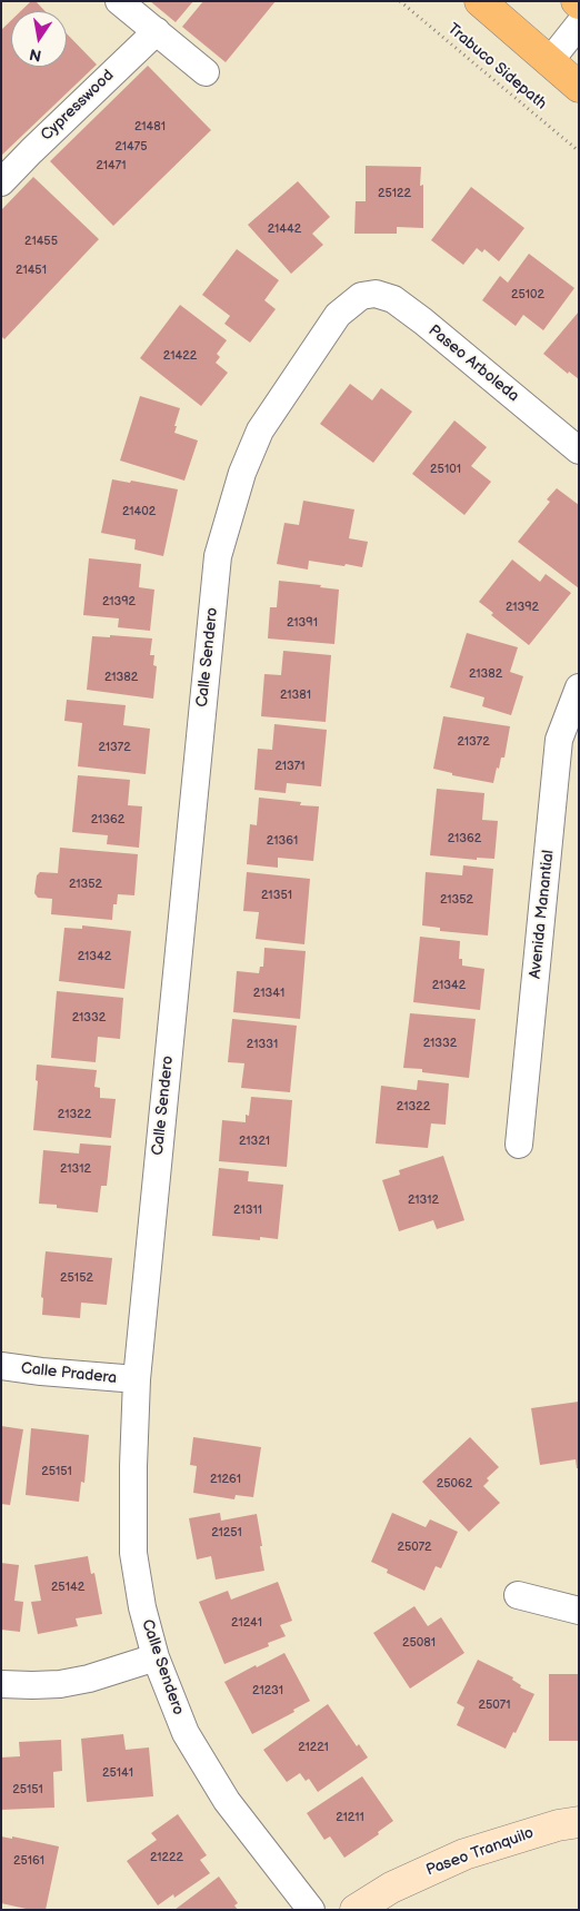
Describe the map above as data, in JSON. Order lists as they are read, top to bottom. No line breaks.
{"streets":{"street":["Cypresswood","Paseo Arboleda","Calle Sendero","Avenida Manantial","Calle Pradera","Paseo Tranquilo"],"path":["Trabuco Sidepath"]},"crossings":[["Paseo Arboleda","Calle Sendero"],["Calle Sendero","Calle Pradera"]],"house_numbers":["21481","21475","21471","25122","21442","21455","21451","25102","21422","25101","21402","21392","21392","21391","21382","21382","21381","21372","21372","21371","21362","21362","21361","21352","21351","21352","21342","21342","21341","21332","21332","21331","21322","21322","21321","21312","21312","21311","25152","25151","21261","25062","21251","25072","25142","21241","25081","21231","25071","21221","25141","25151","21211","21222","25161"],"north":"bottom"}
